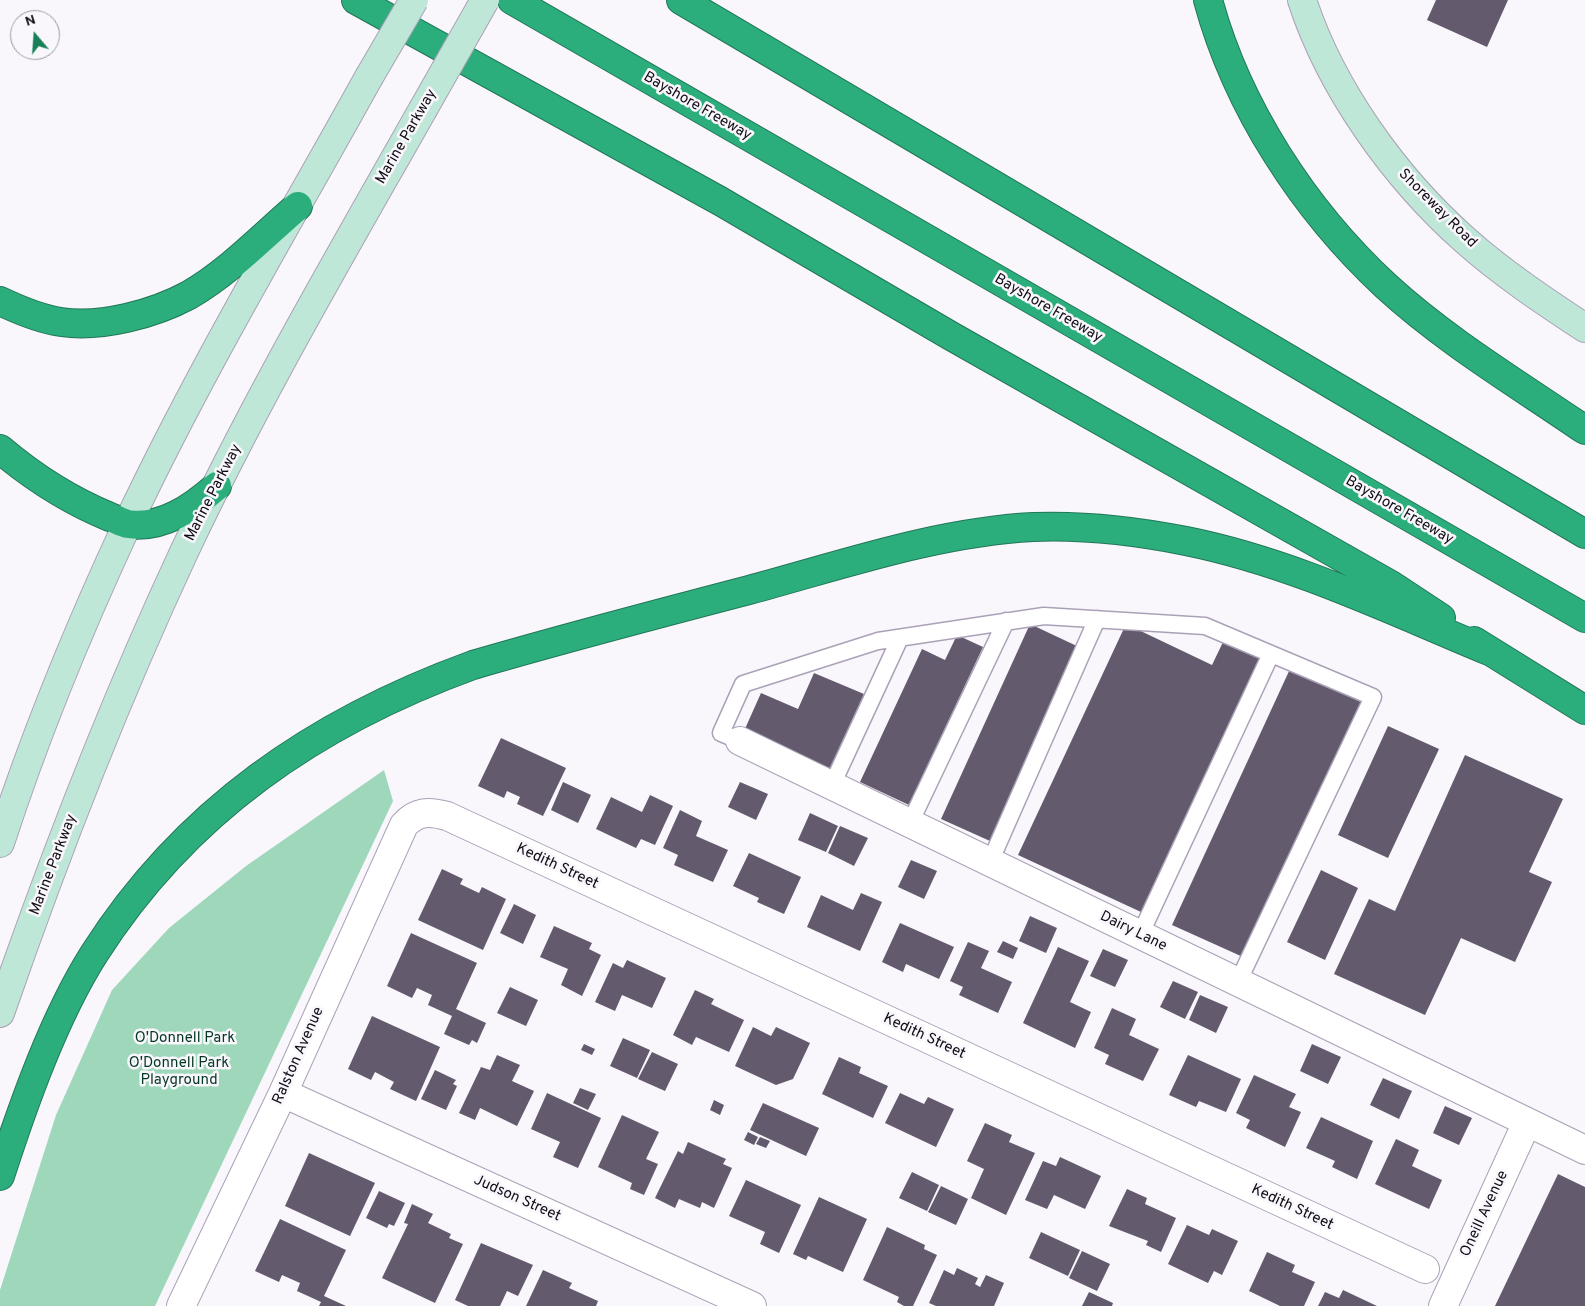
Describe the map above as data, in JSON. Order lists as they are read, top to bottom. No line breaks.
{"streets":{"highway":["Bayshore Freeway"],"main road":["Marine Parkway","Shoreway Road"],"street":["Kedith Street","Dairy Lane","Ralston Avenue","Judson Street","Oneill Avenue"]},"crossings":[["Kedith Street","Ralston Avenue"],["Dairy Lane","Oneill Avenue"],["Ralston Avenue","Judson Street"]],"parks":["O'Donnell Park","O'Donnell Park Playground"],"north":"top"}
